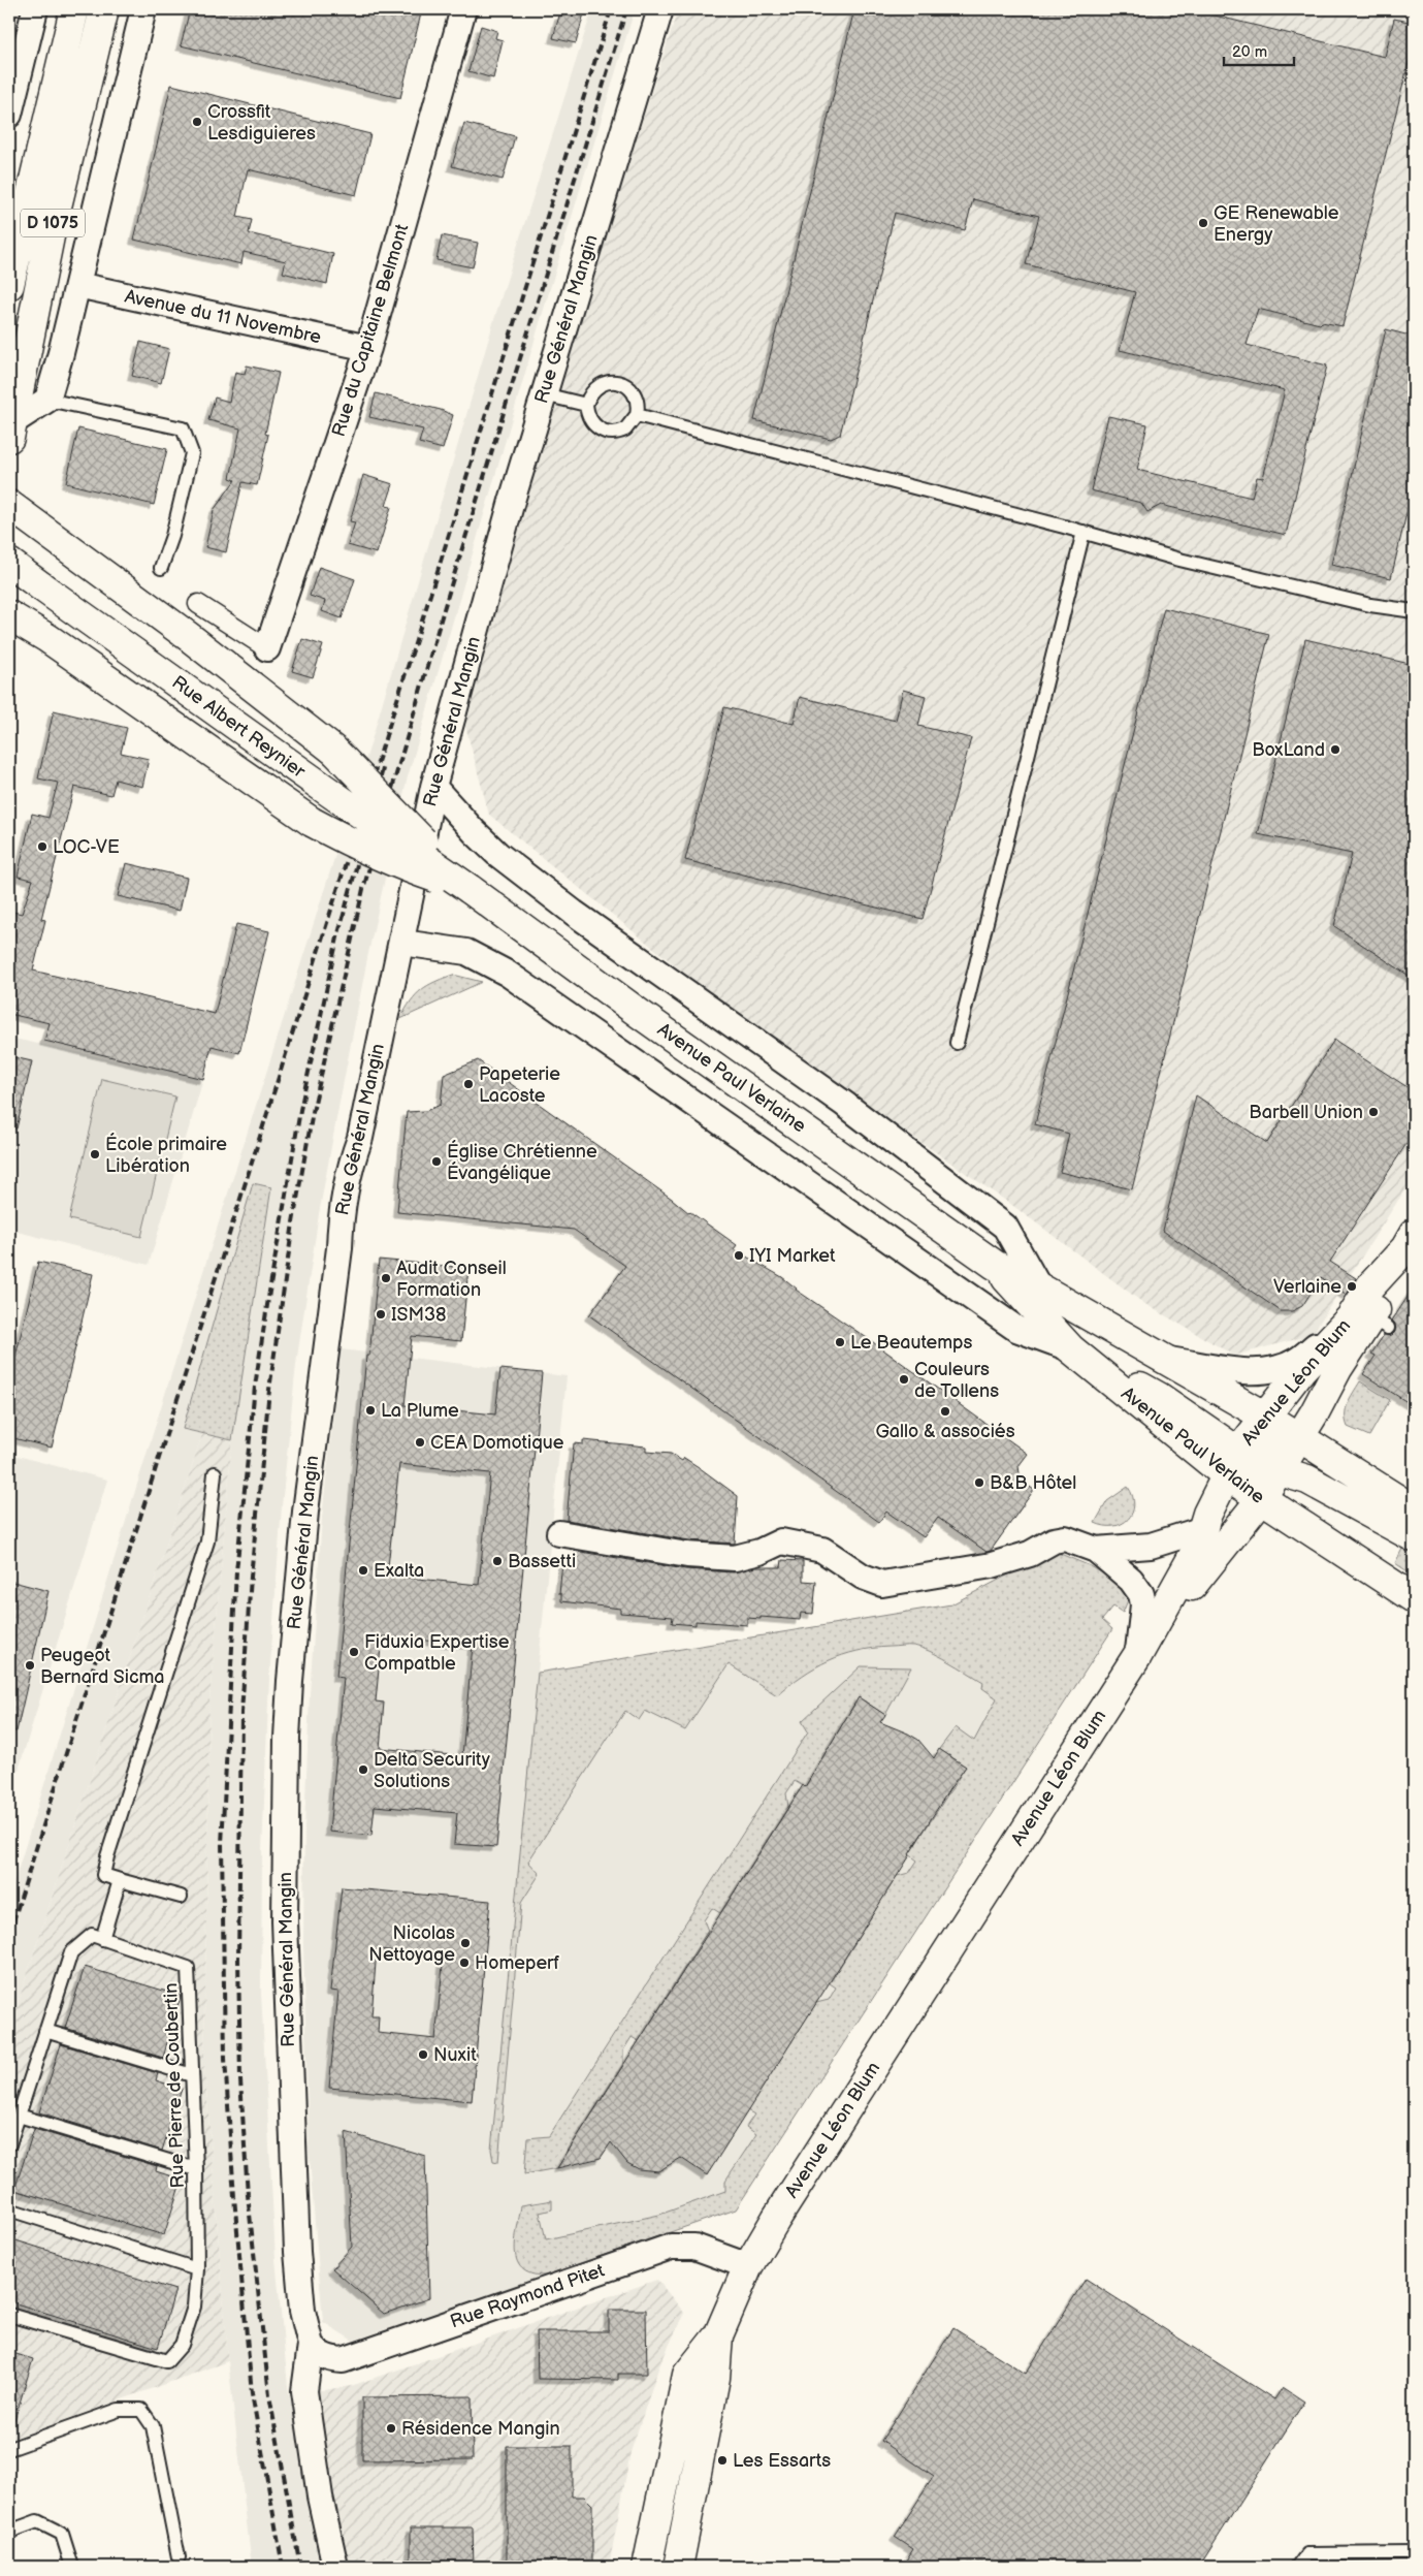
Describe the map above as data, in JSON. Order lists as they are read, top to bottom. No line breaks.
{"streets":{"main road":["D 1075","Rue Albert Reynier","Avenue Paul Verlaine","Avenue Léon Blum"],"street":["Avenue du 11 Novembre","Rue Général Mangin","Rue du Capitaine Belmont","Rue Raymond Pitet"],"lane":["Rue Pierre de Coubertin"]},"crossings":[["Avenue du 11 Novembre","Rue du Capitaine Belmont"],["Rue Général Mangin","Rue Raymond Pitet"],["Rue Albert Reynier","Avenue Paul Verlaine"],["Avenue Paul Verlaine","Avenue Léon Blum"],["Avenue Léon Blum","Rue Raymond Pitet"]],"places":["Crossfit Lesdiguieres","GE Renewable Energy","BoxLand","LOC-VE","Papeterie Lacoste","Barbell Union","École primaire Libération","Église Chrétienne Évangélique","IYI Market","Audit Conseil Formation","Verlaine","ISM38","Le Beautemps","Couleurs de Tollens","La Plume","Gallo & associés","CEA Domotique","B&B Hôtel","Bassetti","Exalta","Fiduxia Expertise Compatble","Peugeot Bernard Sicma","Delta Security Solutions","Nicolas Nettoyage","Homeperf","Nuxit","Résidence Mangin","Les Essarts"],"scale_bar":"20 m"}
